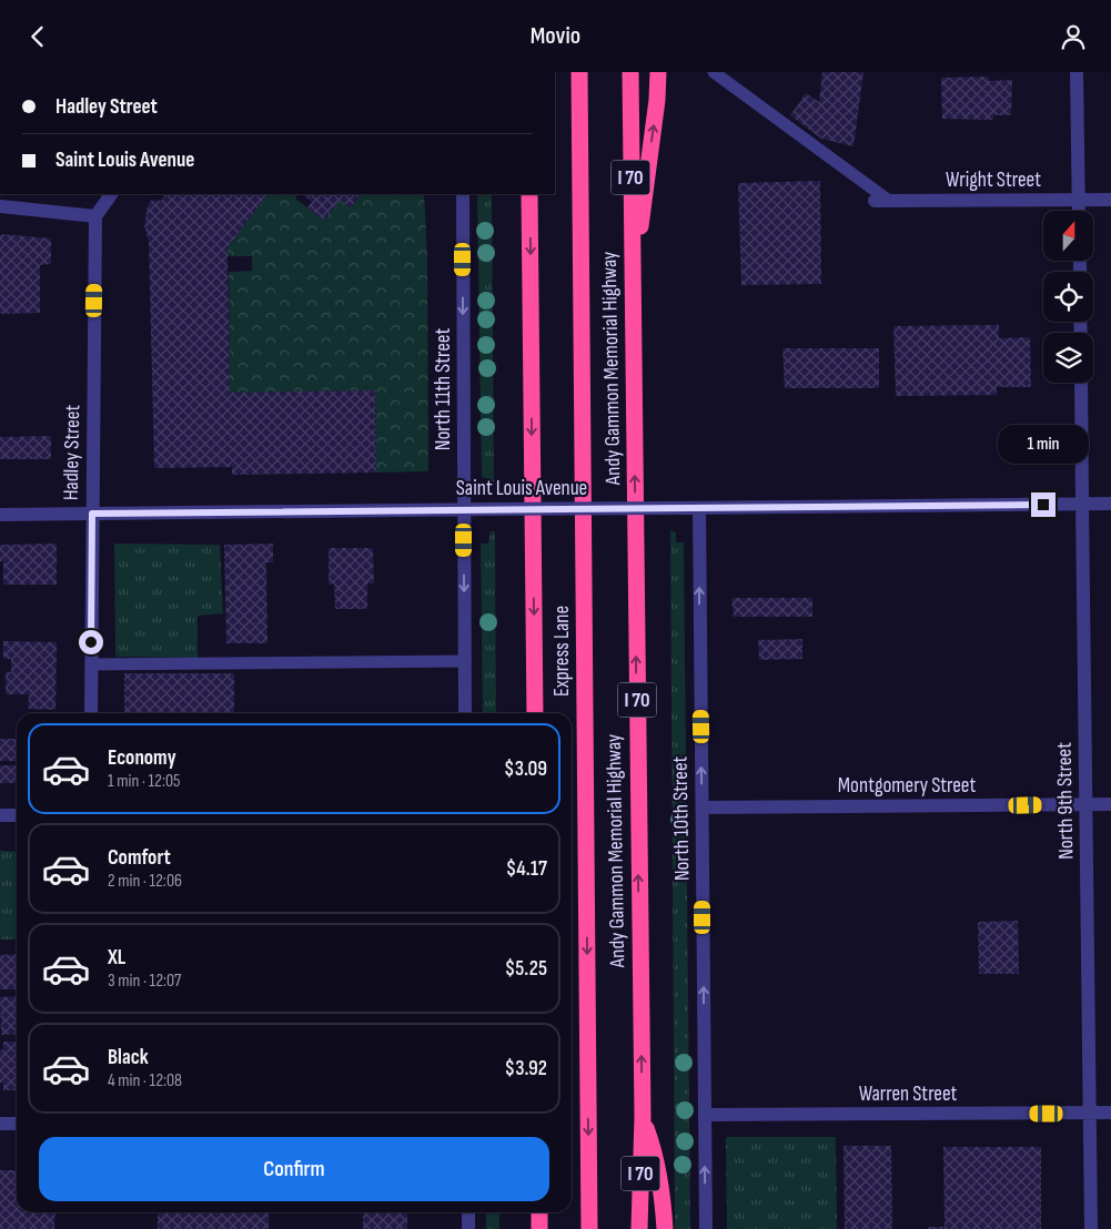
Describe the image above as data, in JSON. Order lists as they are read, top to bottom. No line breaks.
{"streets":{"highway":["I 70","Andy Gammon Memorial Highway","Express Lane"],"street":["Wright Street","North 11th Street","Hadley Street","Saint Louis Avenue","Montgomery Street","North 9th Street","North 10th Street","Warren Street"]},"crossings":[["North 11th Street","Saint Louis Avenue"],["Hadley Street","Saint Louis Avenue"],["Saint Louis Avenue","North 9th Street"],["Saint Louis Avenue","North 10th Street"],["Montgomery Street","North 9th Street"],["Montgomery Street","North 10th Street"],["North 9th Street","Warren Street"],["North 10th Street","Warren Street"]],"one_way":["North 11th Street","North 10th Street"],"north":"top","page":{"header":"Movio","banner":["Hadley Street","Saint Louis Avenue"],"bubble":"1 min","list":[{"name":"Economy","note":"1 min · 12:05","value":"$3.09"},{"name":"Comfort","note":"2 min · 12:06","value":"$4.17"},{"name":"XL","note":"3 min · 12:07","value":"$5.25"},{"name":"Black","note":"4 min · 12:08","value":"$3.92"}],"buttons":"Confirm"}}
